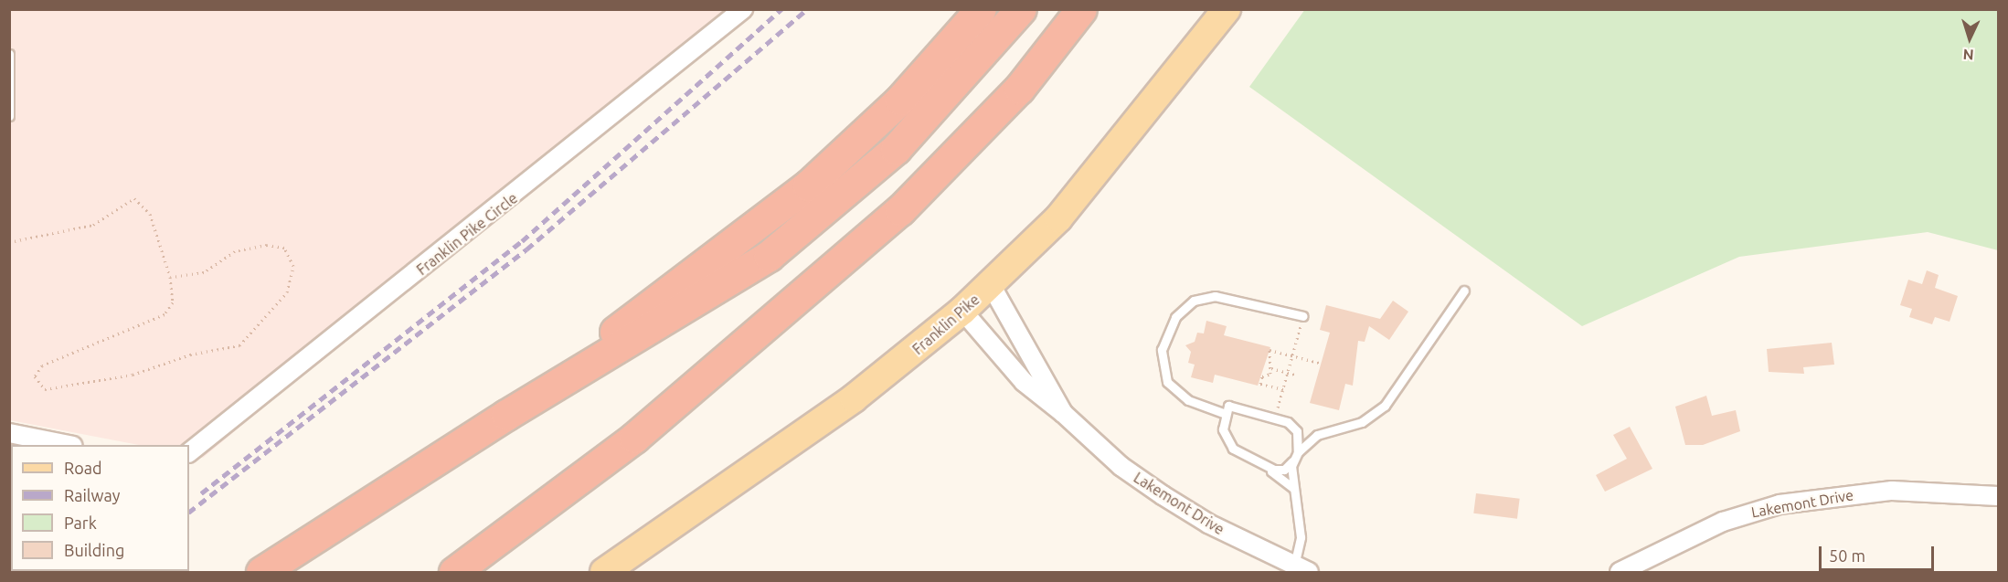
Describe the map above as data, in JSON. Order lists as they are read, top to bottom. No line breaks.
{"streets":{"main road":["Franklin Pike"],"street":["Franklin Pike Circle","Lakemont Drive"]},"crossings":[["Franklin Pike","Lakemont Drive"]],"legend":["Road","Railway","Park","Building"],"scale_bar":"50 m","north":"bottom"}
